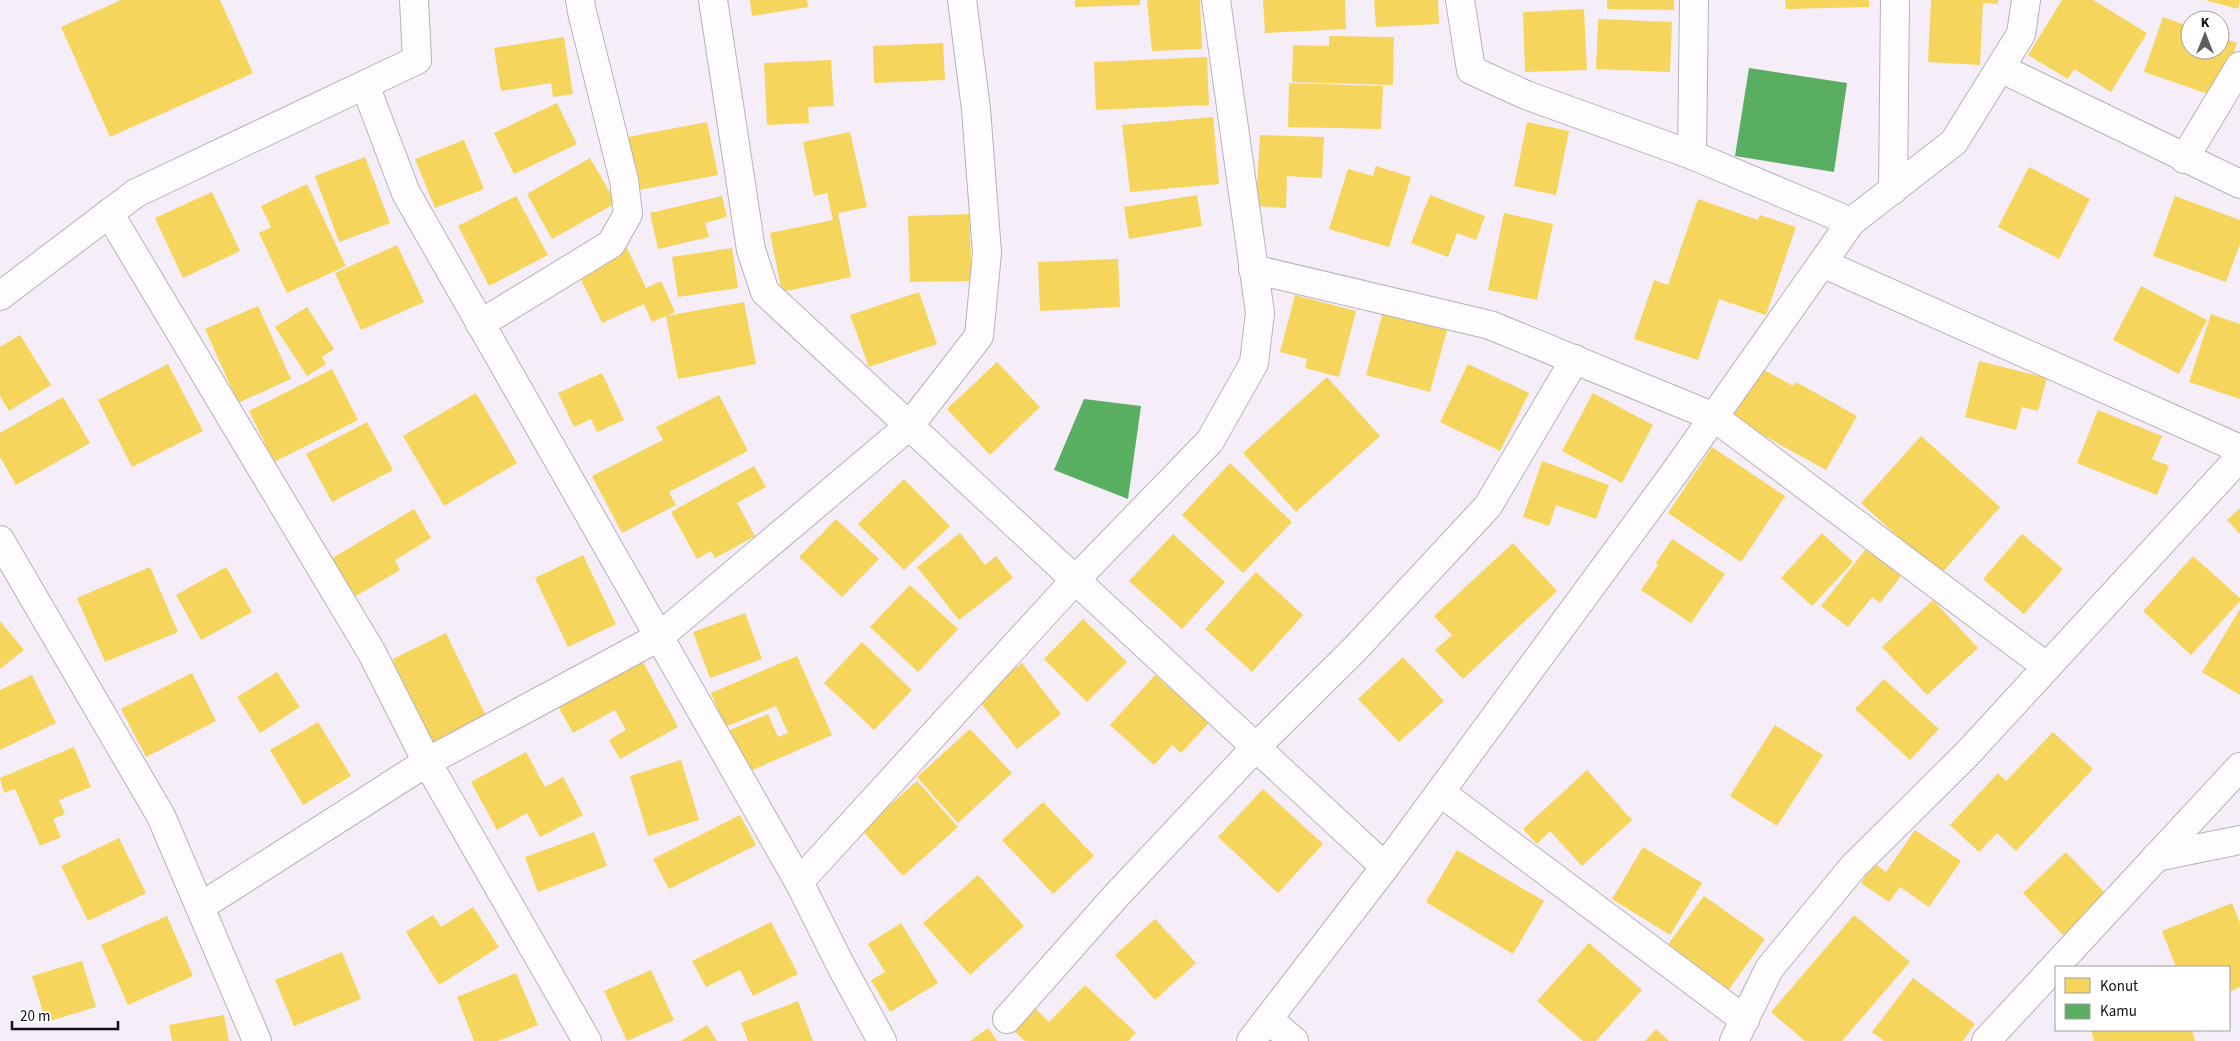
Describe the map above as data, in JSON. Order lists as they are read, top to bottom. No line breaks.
{"legend":["Konut","Kamu"],"scale_bar":"20 m","north":"top"}
